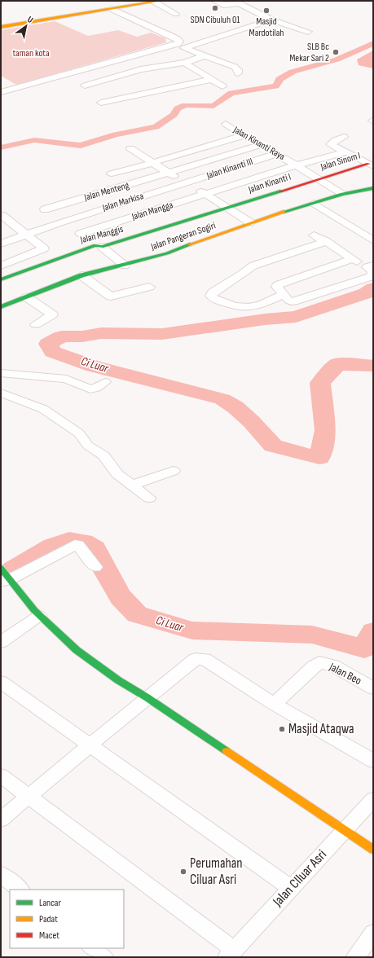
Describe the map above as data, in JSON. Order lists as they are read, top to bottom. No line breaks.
{"streets":{"main road":["Jalan Sinom I","Jalan Kinanti I","Jalan Manggis","Jalan Pangeran Sogiri"],"street":["Jalan Kinanti Raya","Jalan Kinanti III","Jalan Menteng","Jalan Markisa","Jalan Mangga","Jalan Beo","Jalan CIluar Asri"]},"crossings":[["Jalan Kinanti Raya","Jalan Sinom I"],["Jalan Kinanti Raya","Jalan Kinanti III"],["Jalan Kinanti Raya","Jalan Kinanti I"],["Jalan Kinanti Raya","Jalan Menteng"],["Jalan Kinanti Raya","Jalan Mangga"],["Jalan Kinanti Raya","Jalan Pangeran Sogiri"],["Jalan Sinom I","Jalan Kinanti I"],["Jalan Kinanti III","Jalan Markisa"],["Jalan Kinanti I","Jalan Manggis"],["Jalan Menteng","Jalan Markisa"]],"water":["Ci Luar"],"parks":["taman kota"],"places":["SDN Cibuluh 01","Masjid Mardotilah","SLB Bc Mekar Sari 2","Masjid Ataqwa","Perumahan Ciluar Asri"],"legend":["Lancar","Padat","Macet"],"north":"top right"}
